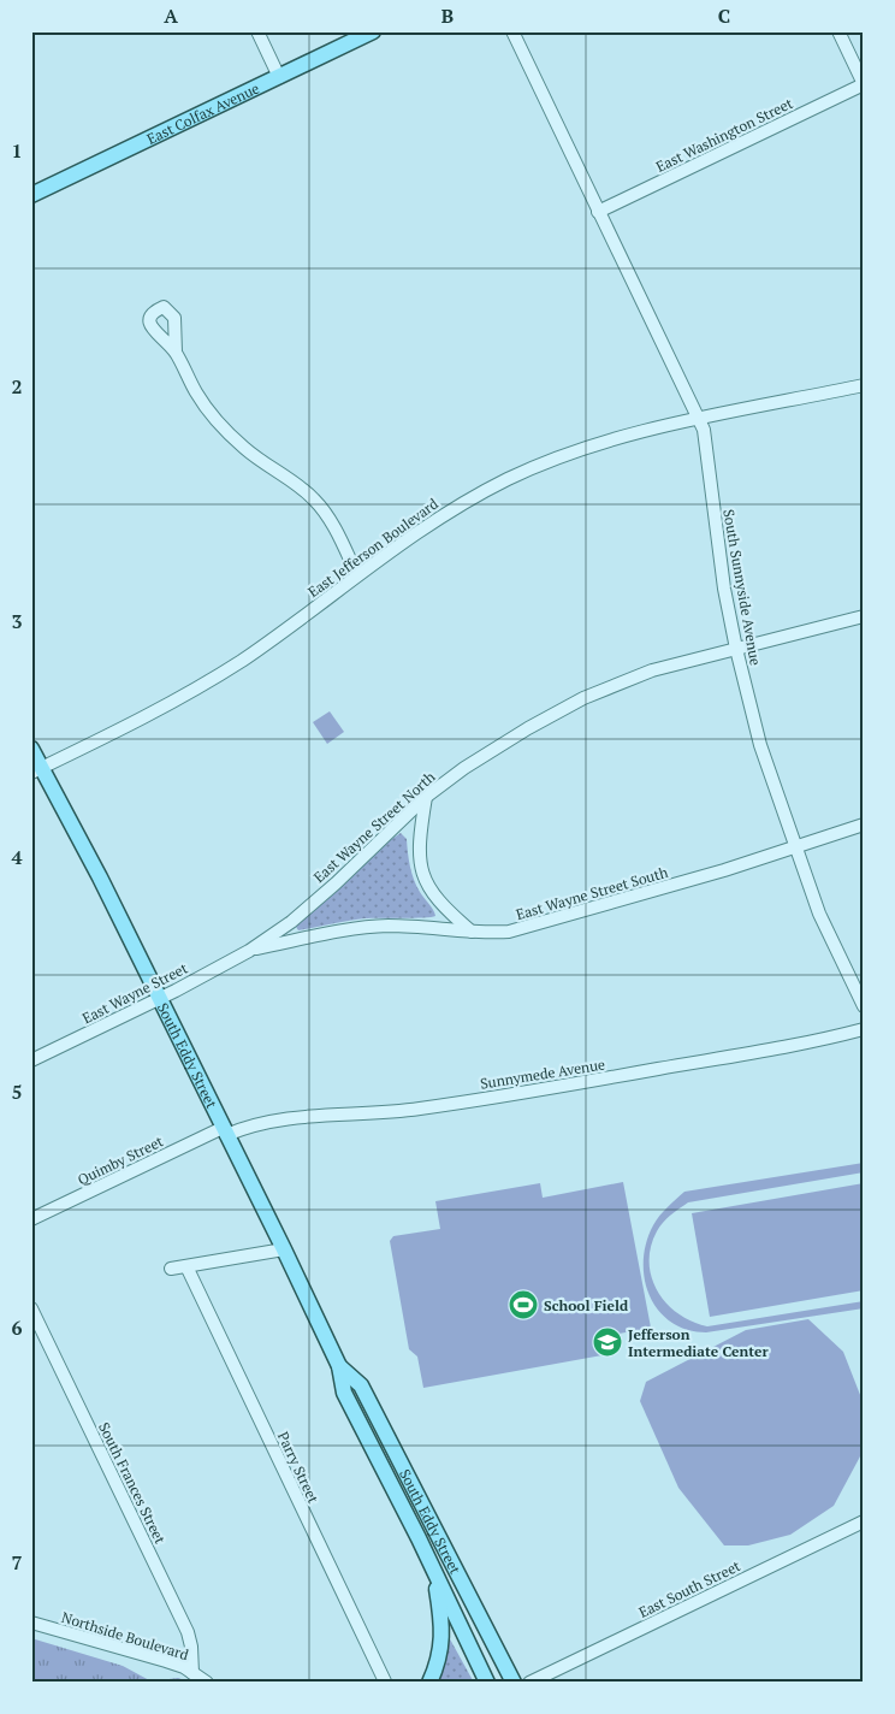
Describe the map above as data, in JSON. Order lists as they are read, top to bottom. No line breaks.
{"streets":{"main road":["East Colfax Avenue","South Eddy Street"],"street":["East Washington Street","East Jefferson Boulevard","South Sunnyside Avenue","East Wayne Street North","East Wayne Street South","East Wayne Street","Sunnymede Avenue","Quimby Street","Parry Street","South Frances Street","East South Street","Northside Boulevard"]},"crossings":[["East Washington Street","South Sunnyside Avenue"],["East Jefferson Boulevard","South Sunnyside Avenue"],["East Jefferson Boulevard","South Eddy Street"],["South Sunnyside Avenue","East Wayne Street North"],["South Sunnyside Avenue","East Wayne Street South"],["East Wayne Street North","East Wayne Street South"],["East Wayne Street North","East Wayne Street"],["East Wayne Street South","East Wayne Street"],["East Wayne Street","South Eddy Street"],["South Eddy Street","Sunnymede Avenue"],["South Eddy Street","Quimby Street"],["Sunnymede Avenue","Quimby Street"],["South Frances Street","Northside Boulevard"]],"places":{"sports":["School Field"],"school or university":["Jefferson Intermediate Center"]},"grid":{"columns":["A","B","C"],"rows":["1","2","3","4","5","6","7"]}}
